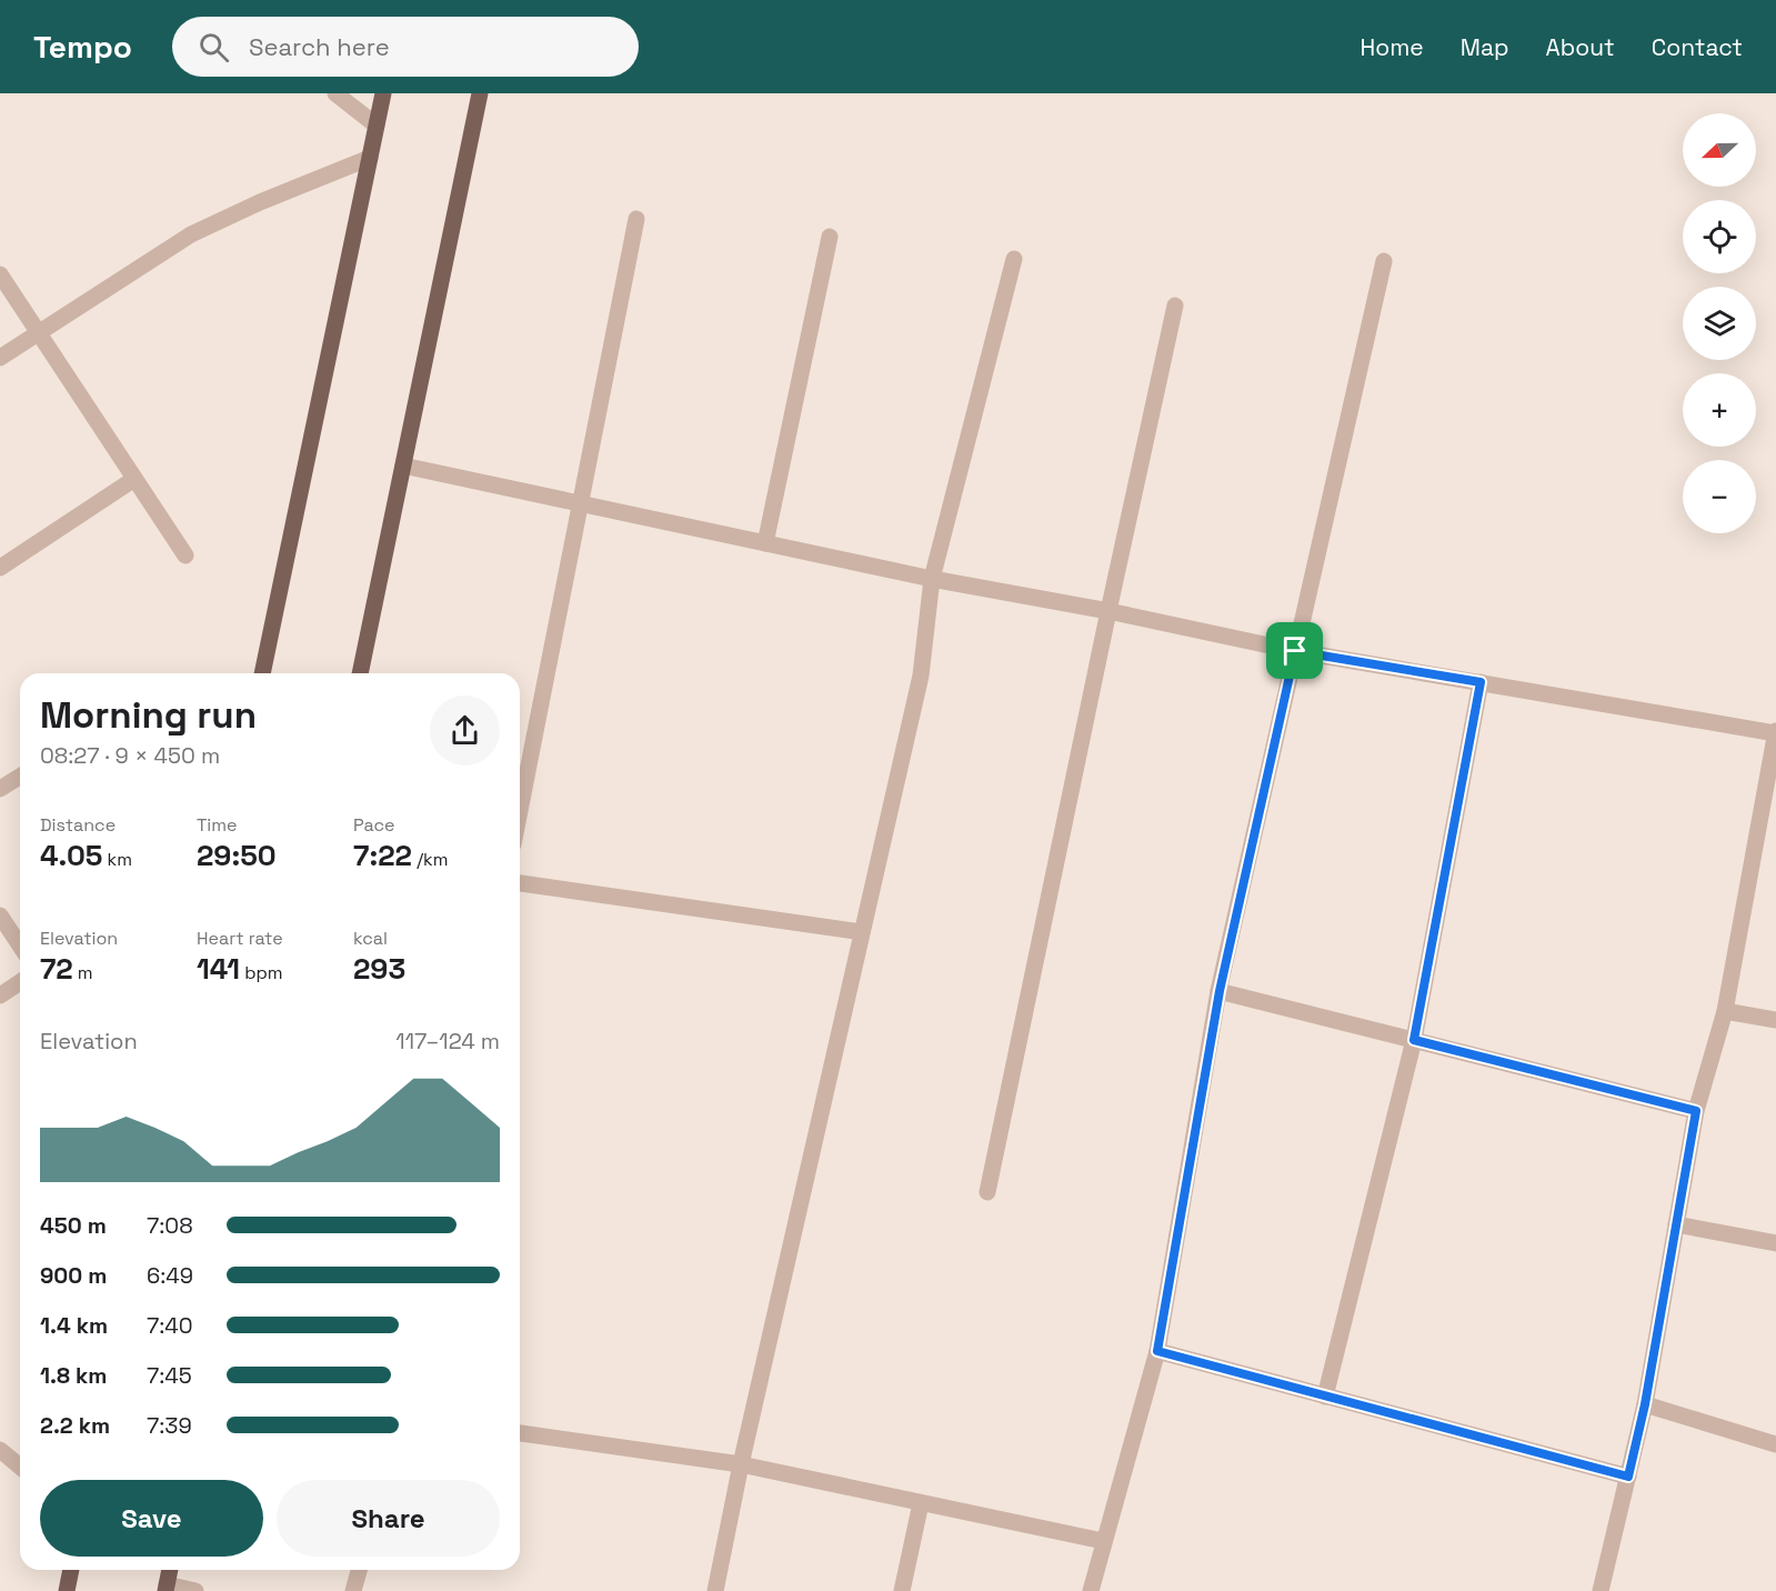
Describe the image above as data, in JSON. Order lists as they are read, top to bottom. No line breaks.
{"north":"left","page":{"header":"Tempo","search":"Search here","nav":["Home","Map","About","Contact"],"map_buttons":["+","−"],"heading":["Morning run","08:27 · 9 × 450 m"],"stats":[["Distance","4.05 km"],["Time","29:50"],["Pace","7:22 /km"],["Elevation","72 m"],["Heart rate","141 bpm"],["kcal","293"]],"chart":["Elevation","117–124 m"],"list":[{"name":"450 m","note":"7:08"},{"name":"900 m","note":"6:49"},{"name":"1.4 km","note":"7:40"},{"name":"1.8 km","note":"7:45"},{"name":"2.2 km","note":"7:39"}],"buttons":["Save","Share"]}}
